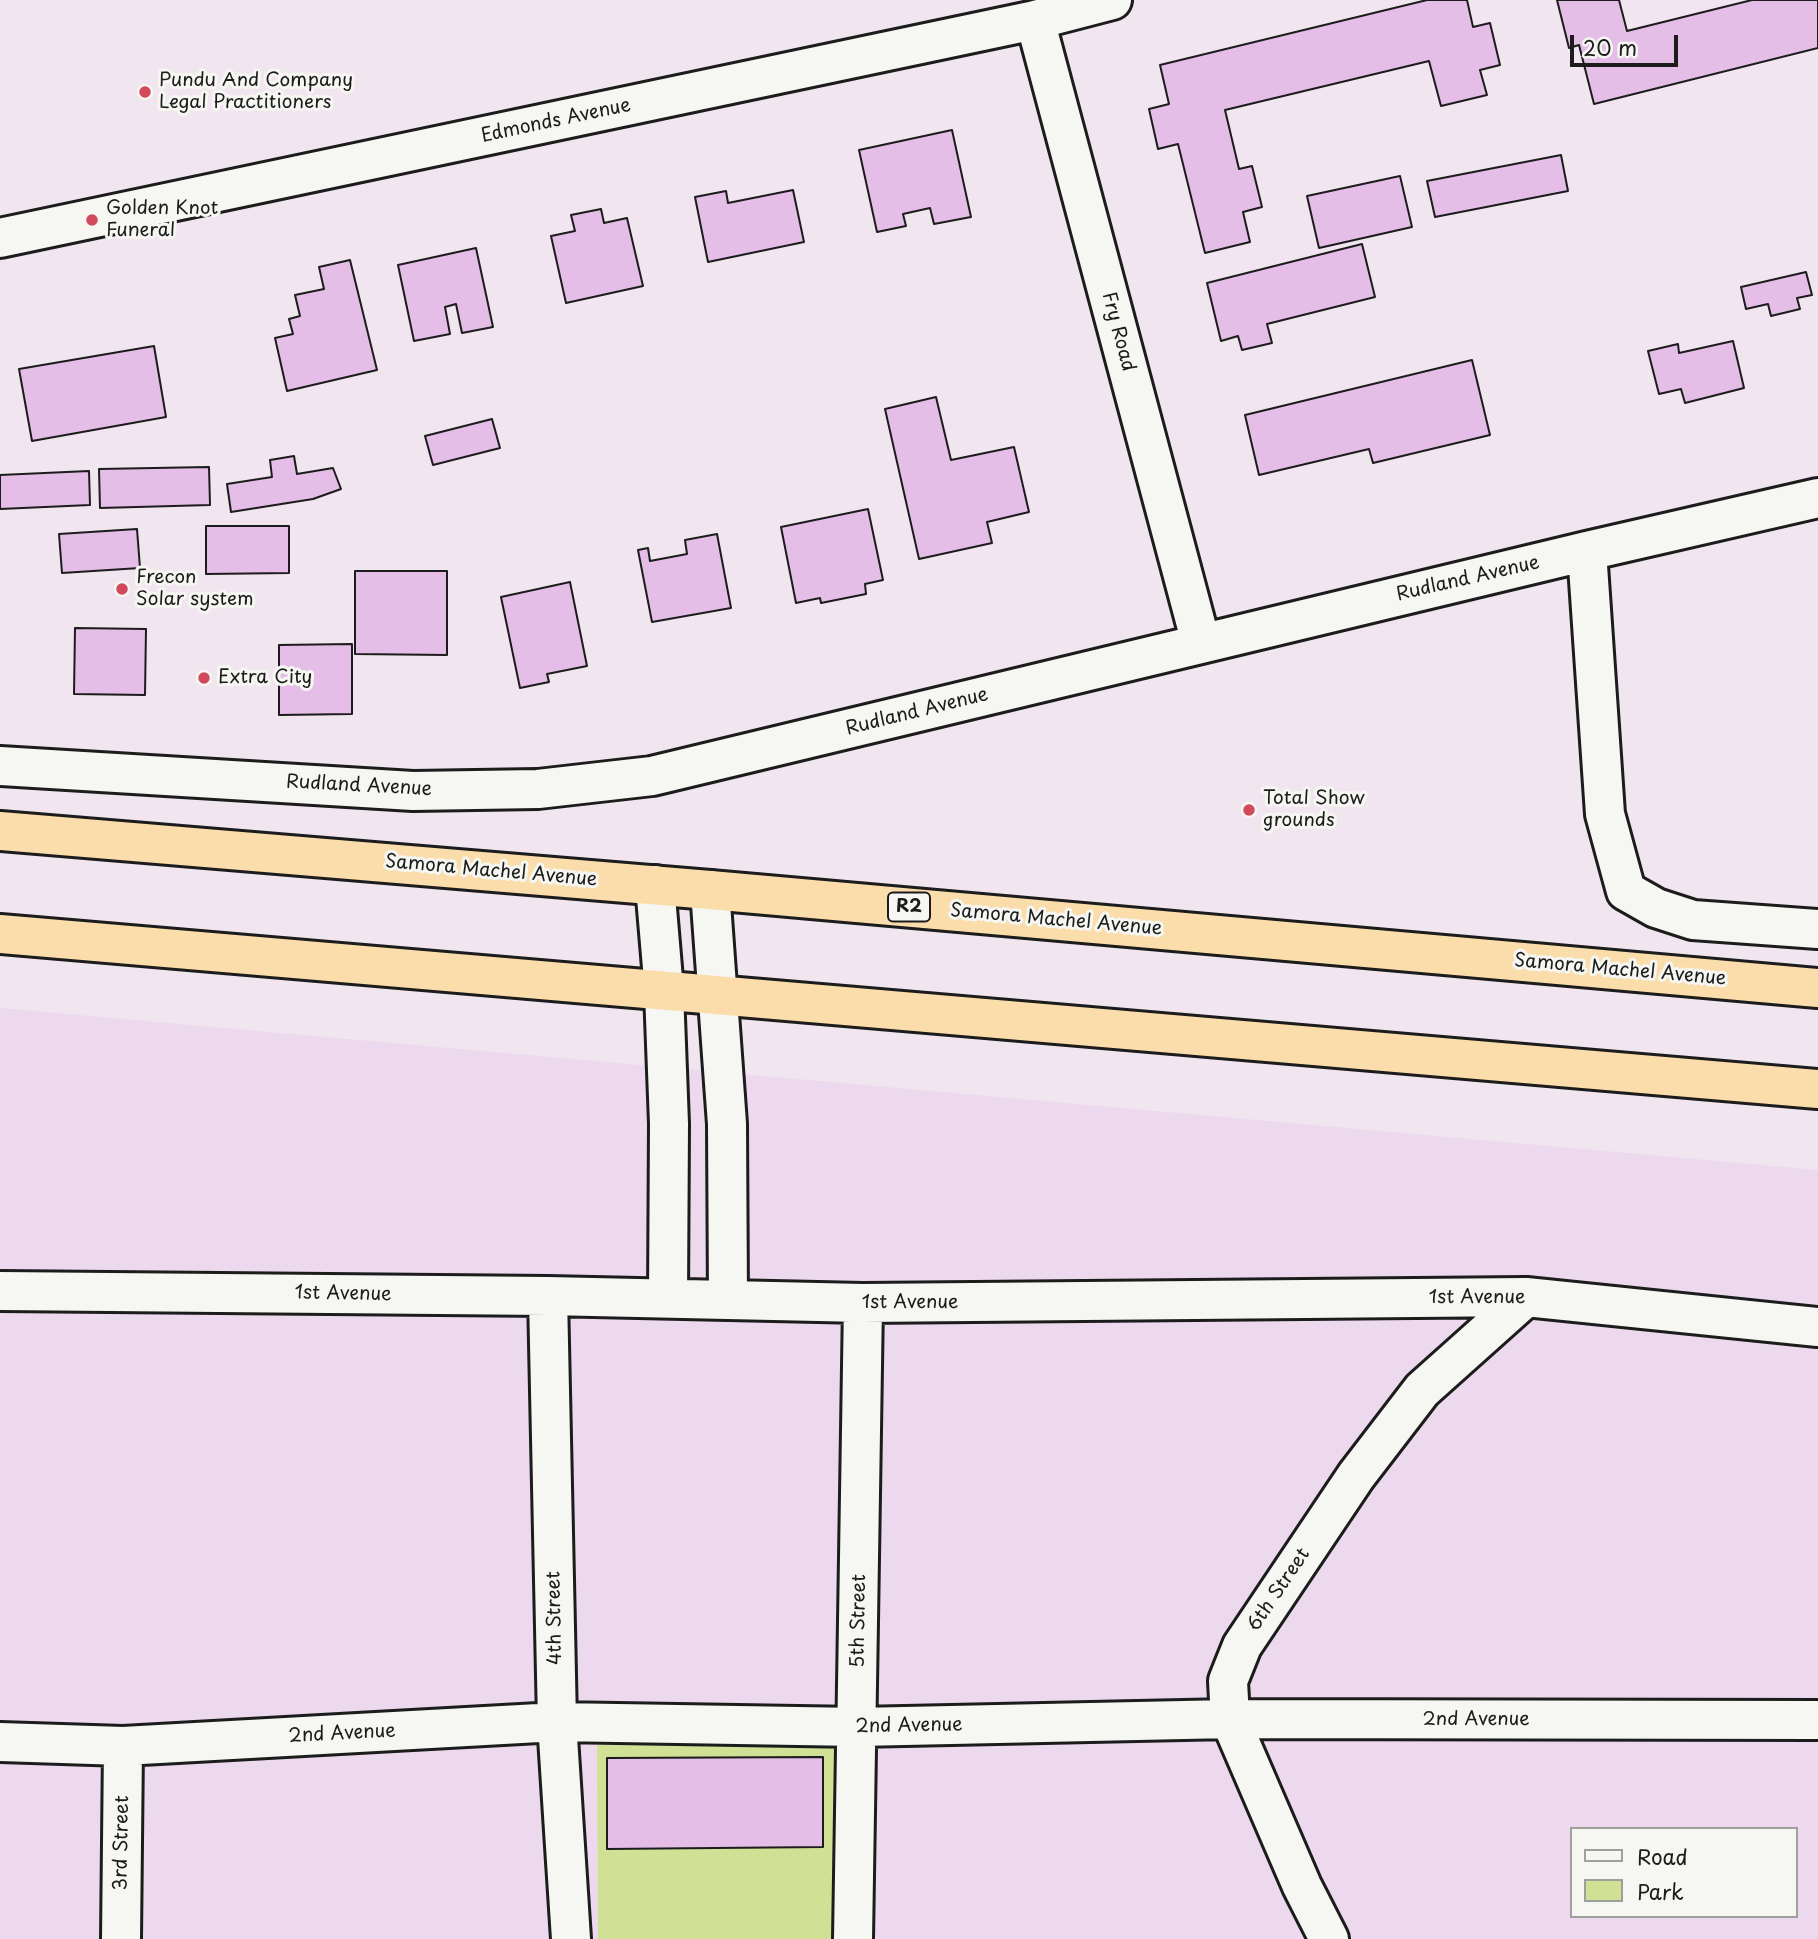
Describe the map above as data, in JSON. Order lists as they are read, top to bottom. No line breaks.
{"streets":{"highway":["Samora Machel Avenue","R2"],"street":["Edmonds Avenue","Fry Road","Rudland Avenue","1st Avenue","6th Street","4th Street","5th Street","2nd Avenue","3rd Street"]},"crossings":[["Edmonds Avenue","Fry Road"],["Fry Road","Rudland Avenue"],["1st Avenue","6th Street"],["1st Avenue","4th Street"],["1st Avenue","5th Street"],["6th Street","2nd Avenue"],["4th Street","2nd Avenue"],["5th Street","2nd Avenue"],["2nd Avenue","3rd Street"]],"places":["Pundu And Company Legal Practitioners","Golden Knot Funeral","Frecon Solar system","Extra City","Total Show grounds"],"legend":["Road","Park"],"scale_bar":"20 m"}
